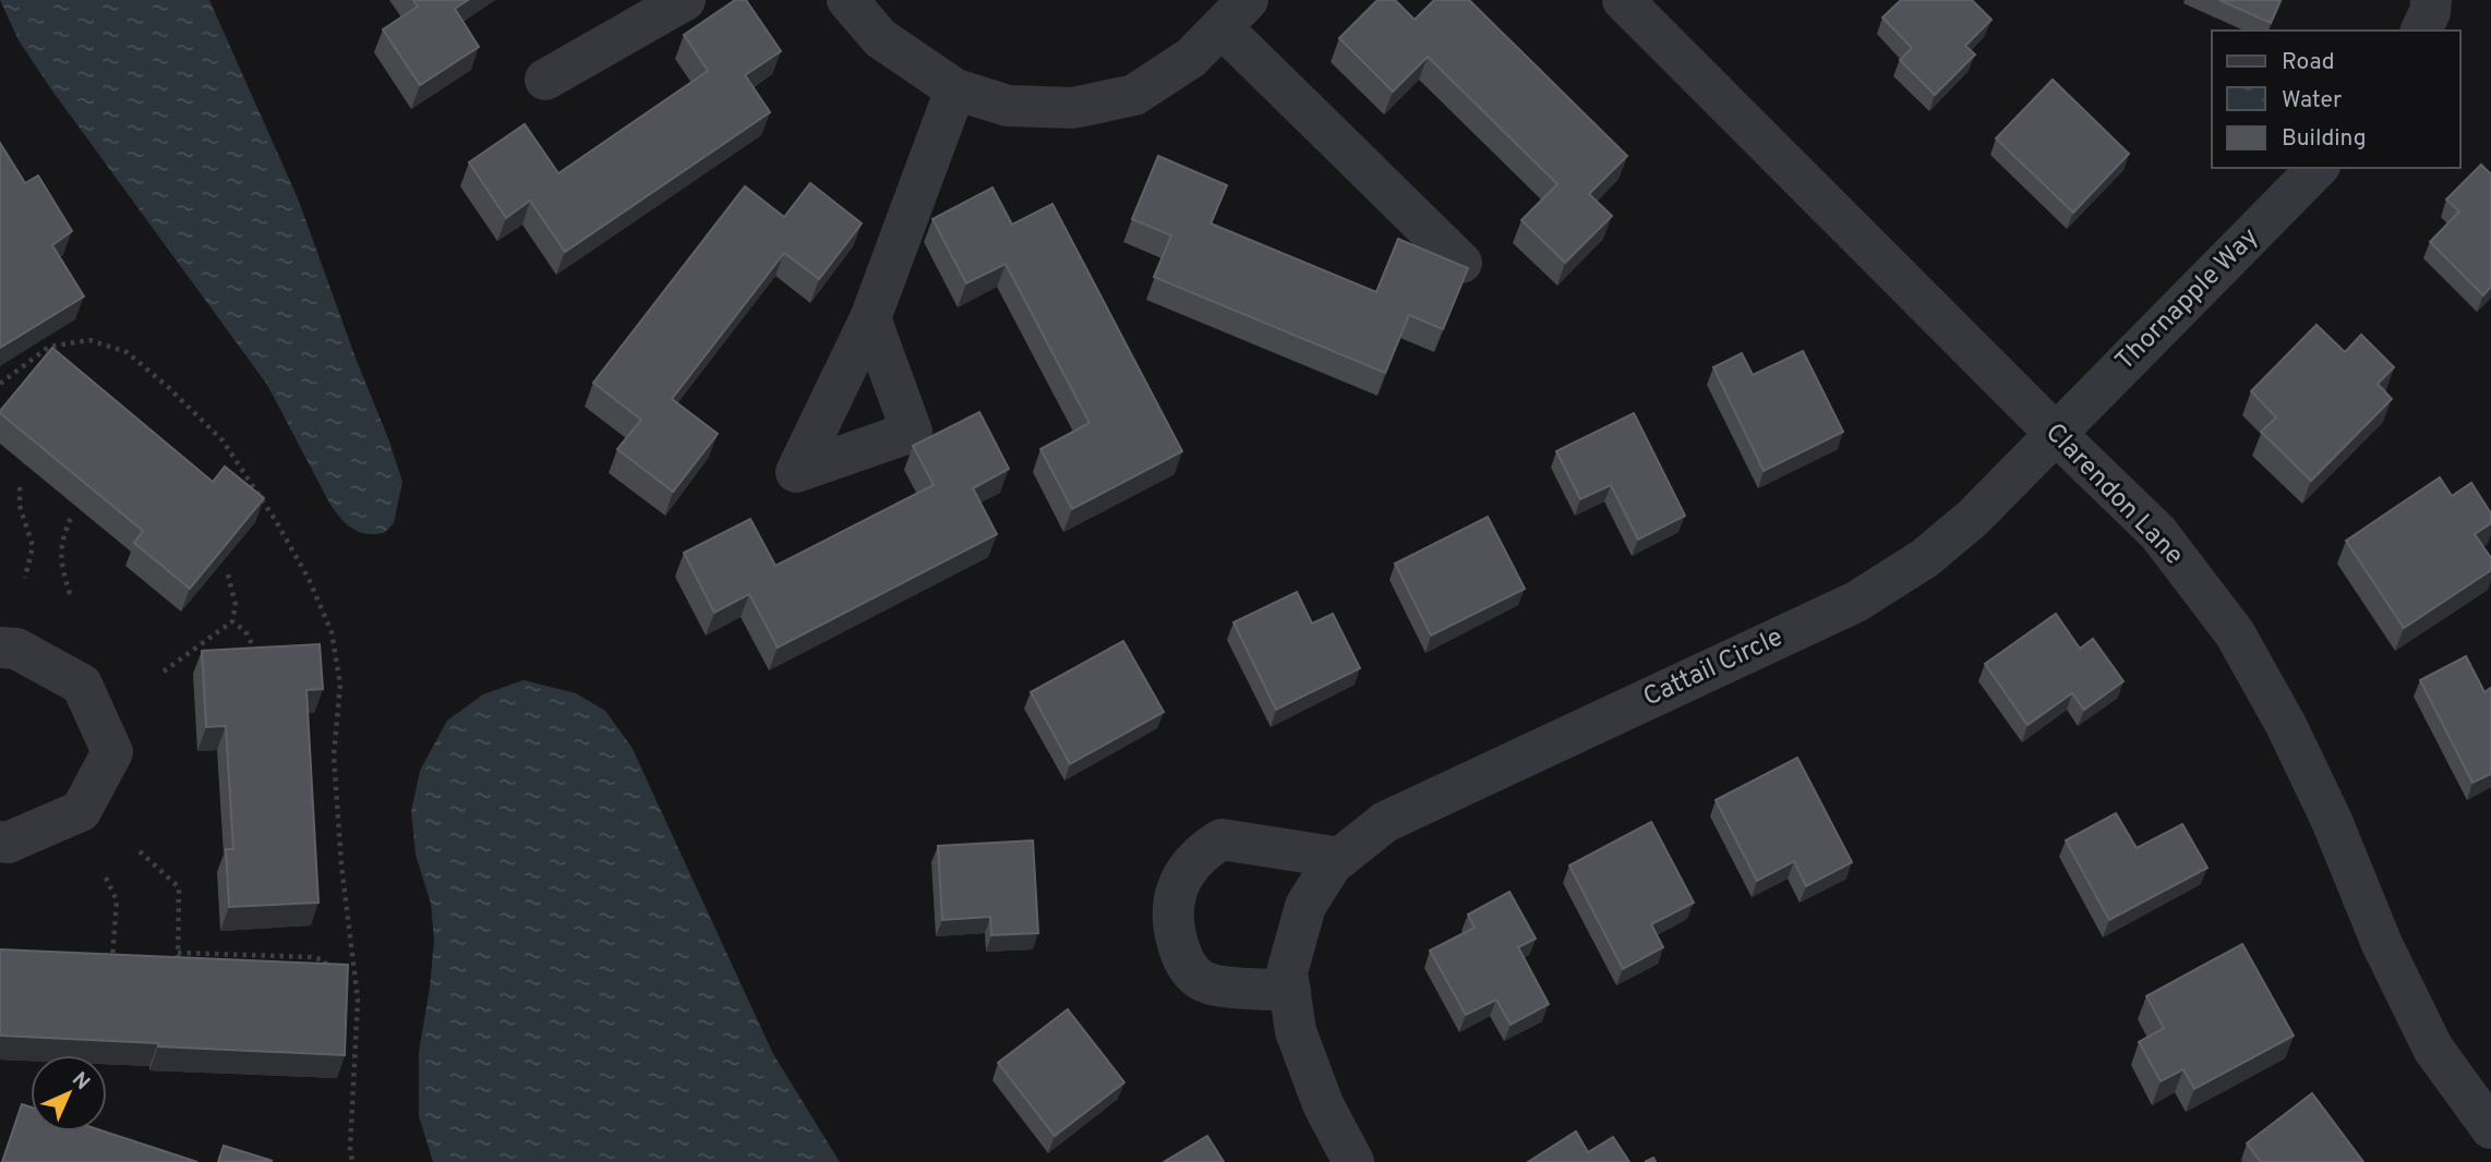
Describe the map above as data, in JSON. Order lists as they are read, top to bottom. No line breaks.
{"streets":{"street":["Thornapple Way","Clarendon Lane","Cattail Circle"]},"crossings":[["Thornapple Way","Clarendon Lane"],["Thornapple Way","Cattail Circle"],["Clarendon Lane","Cattail Circle"]],"legend":["Road","Water","Building"],"north":"top right"}
